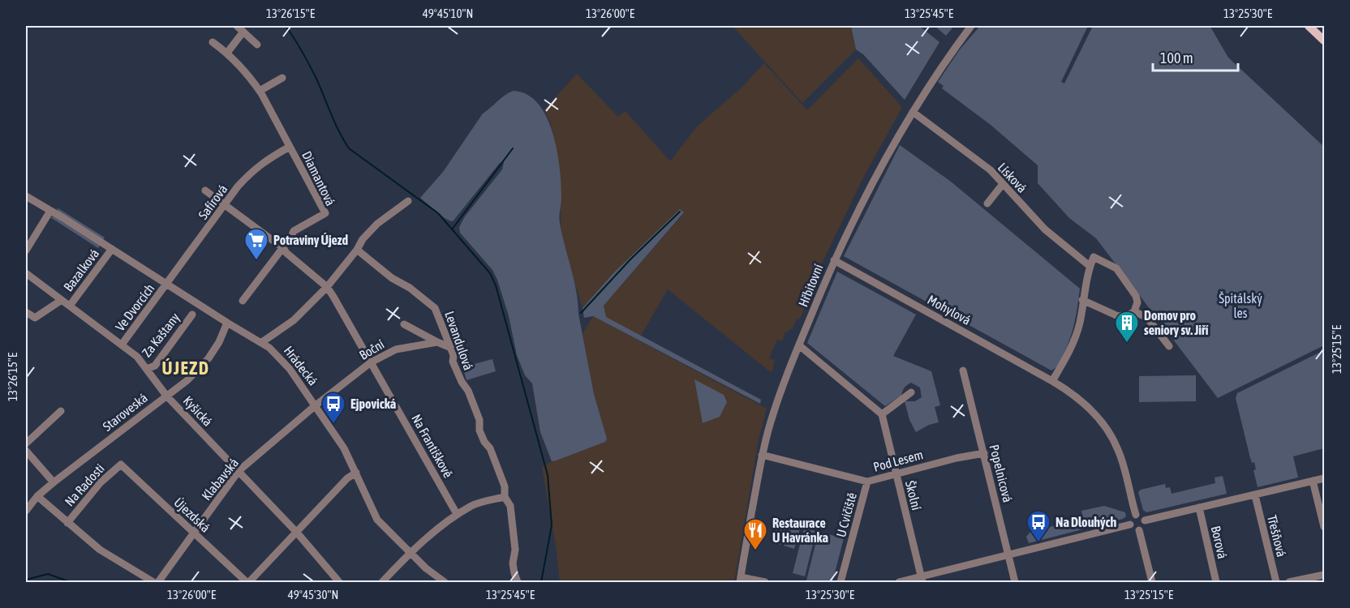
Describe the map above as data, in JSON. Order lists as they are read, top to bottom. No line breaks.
{"streets":{"street":["Lísková","Diamantová","Safírová","Bazalková","Hřbitovní","Ve Dvorcích","Mohylová","Za Kaštany","Levandulová","Boční","Hrádecká","Kyšická","Staroveská","Na Františkově","Pod Lesem","Popelnicová","Klabavská","Na Radosti","Školní","Újezdská","U Cvičiště","Třešňová","Borová"]},"crossings":[["Lísková","Hřbitovní"],["Diamantová","Safírová"],["Diamantová","Na Františkově"],["Safírová","Ve Dvorcích"],["Safírová","Hrádecká"],["Safírová","Na Františkově"],["Bazalková","Hrádecká"],["Bazalková","Kyšická"],["Hřbitovní","Mohylová"],["Hřbitovní","Pod Lesem"],["Ve Dvorcích","Hrádecká"],["Ve Dvorcích","Kyšická"],["Za Kaštany","Kyšická"],["Boční","Hrádecká"],["Boční","Na Františkově"],["Boční","Klabavská"],["Hrádecká","Staroveská"],["Hrádecká","Klabavská"],["Kyšická","Staroveská"],["Kyšická","Klabavská"],["Pod Lesem","Popelnicová"],["Pod Lesem","Školní"],["Pod Lesem","U Cvičiště"],["Klabavská","Újezdská"],["Na Radosti","Újezdská"]],"districts":["ÚJEZD"],"parks":["Špitálský les"],"places":{"supermarket":["Potraviny Újezd"],"building":["Domov pro seniory sv. Jiří"],"bus stop":["Ejpovická","Na Dlouhých"],"restaurant":["Restaurace U Havránka"]},"scale_bar":"100 m","coordinates":["13°26'15\"E","49°45'10\"N","13°26'00\"E","13°25'45\"E","13°25'30\"E","13°25'15\"E","49°45'30\"N"]}
